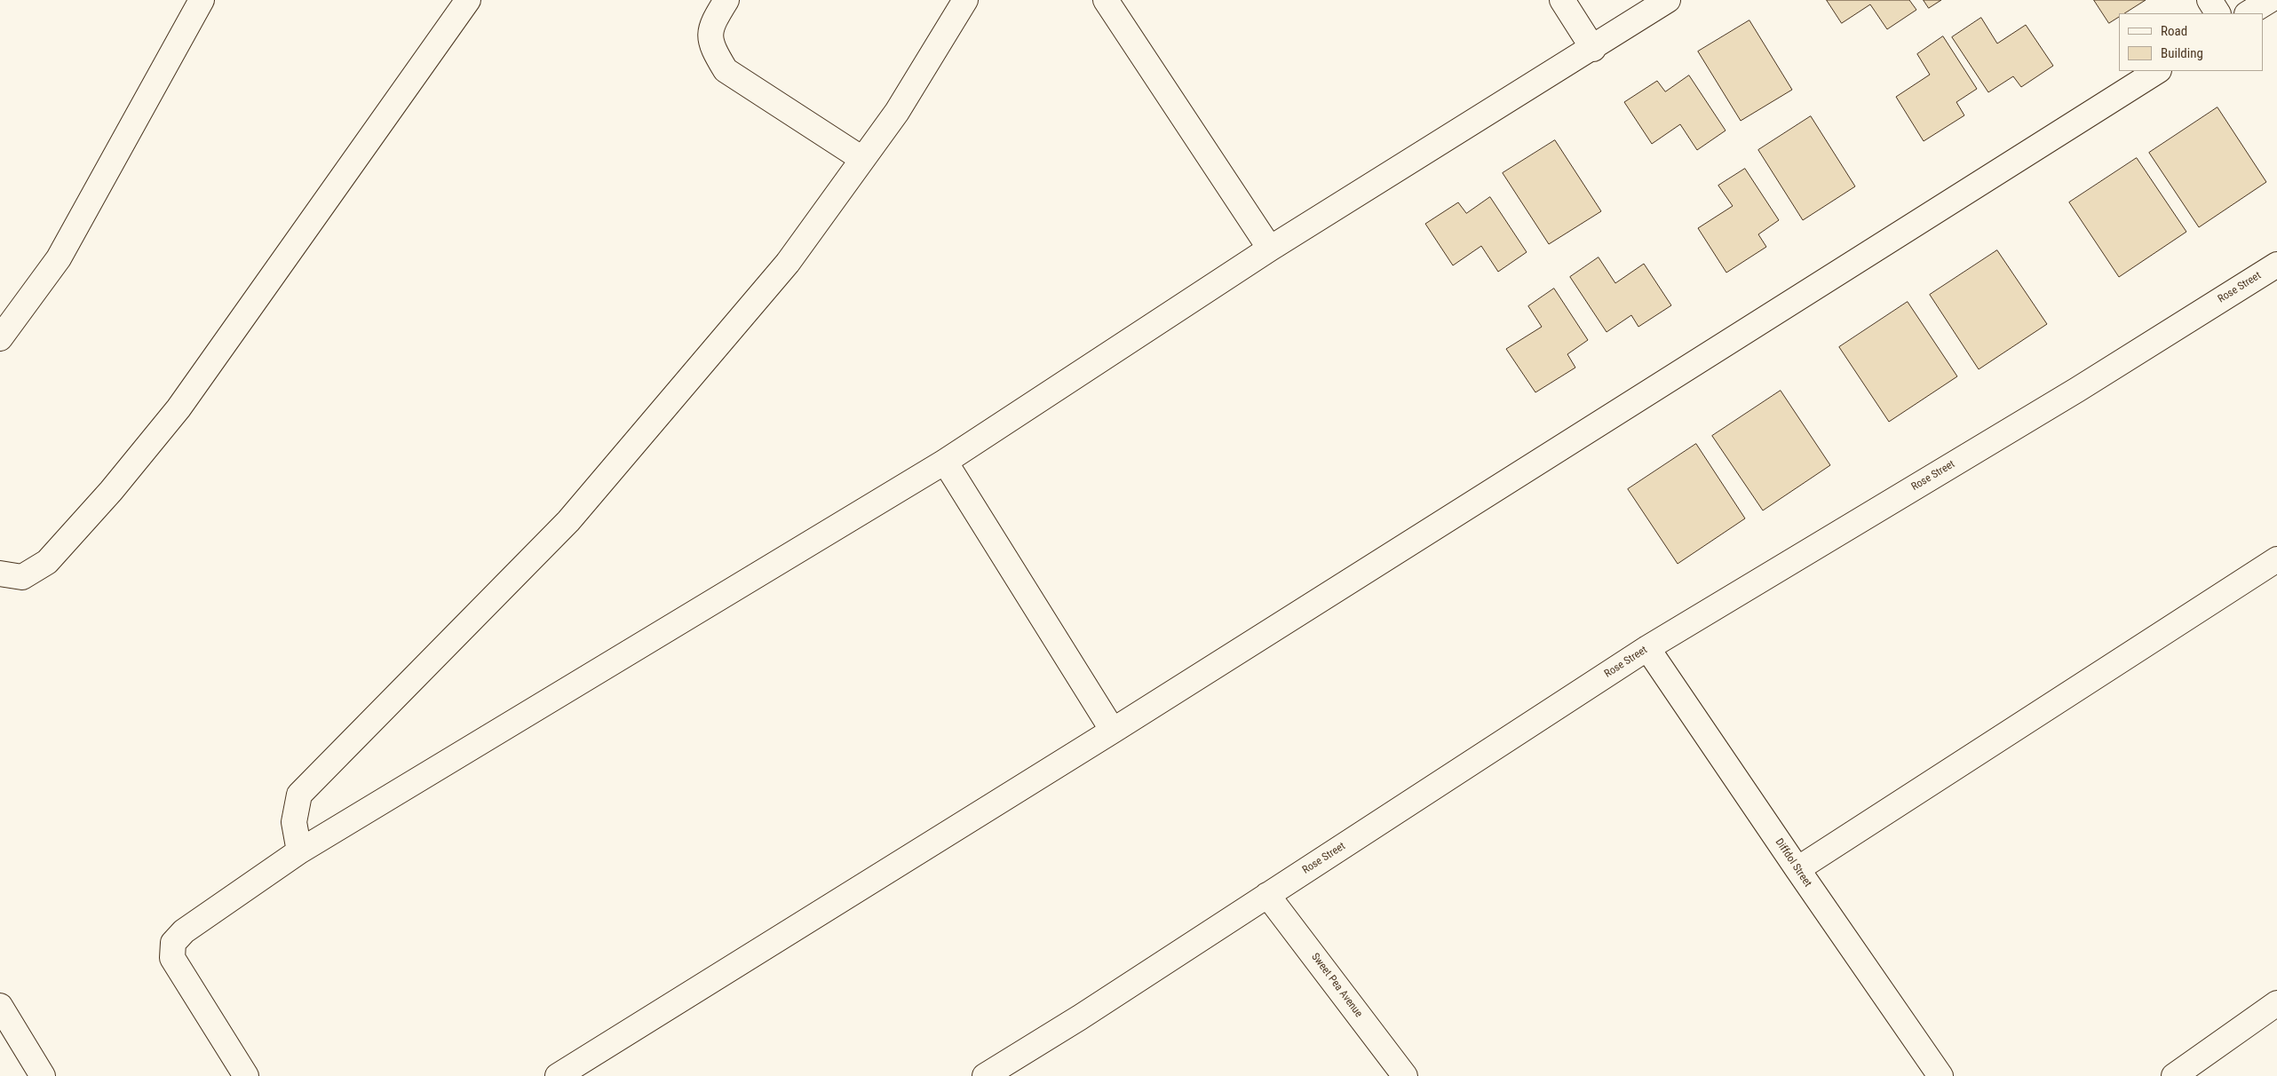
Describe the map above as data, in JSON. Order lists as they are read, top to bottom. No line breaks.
{"streets":{"street":["Rose Street","Diffdol Street","Sweet Pea Avenue"]},"crossings":[["Rose Street","Diffdol Street"],["Rose Street","Sweet Pea Avenue"]],"legend":["Road","Building"]}
